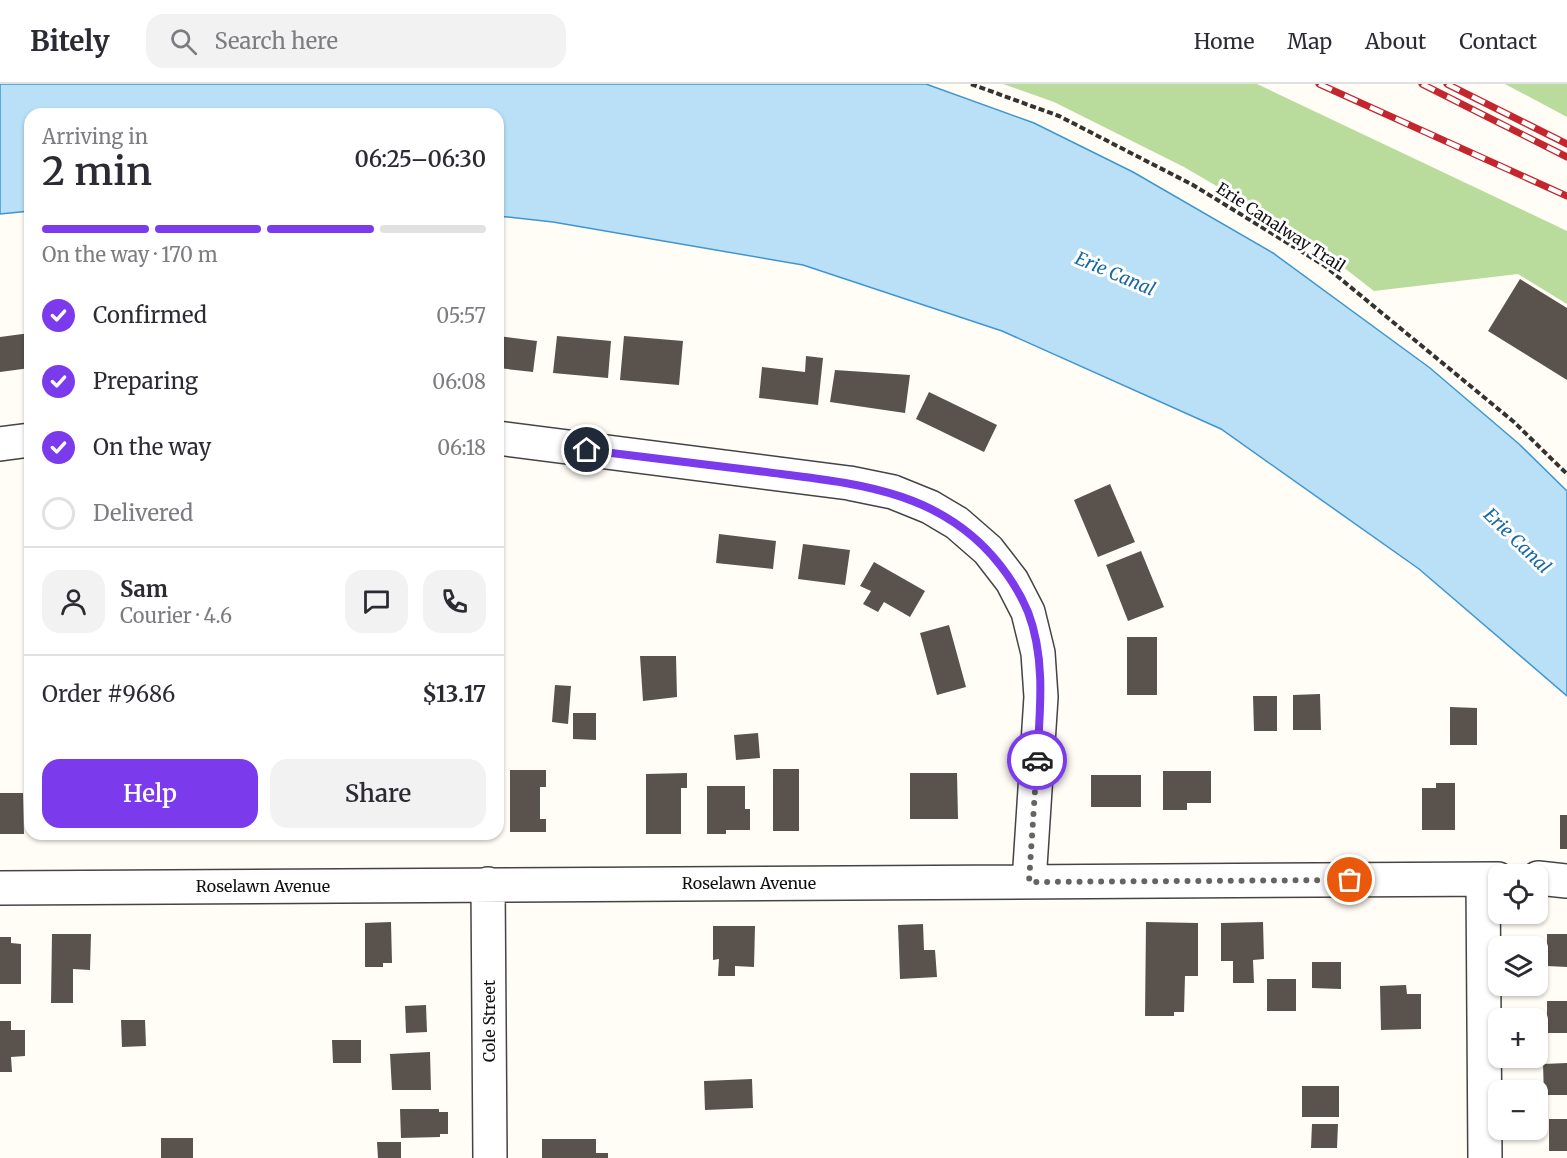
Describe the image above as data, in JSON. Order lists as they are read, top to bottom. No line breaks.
{"streets":{"street":["Roselawn Avenue","Cole Street"],"path":["Erie Canalway Trail"]},"crossings":[["Roselawn Avenue","Cole Street"]],"water":["Erie Canal"],"page":{"header":"Bitely","search":"Search here","nav":["Home","Map","About","Contact"],"heading":["2 min","Arriving in","06:25–06:30"],"panel":["Sam","Courier · 4.6","Order #9686","$13.17"],"bar":"On the way · 170 m","list":[["Confirmed","05:57"],["Preparing","06:08"],["On the way","06:18"],"Delivered"],"buttons":["Help","Share"],"map_buttons":["+","−"]}}
